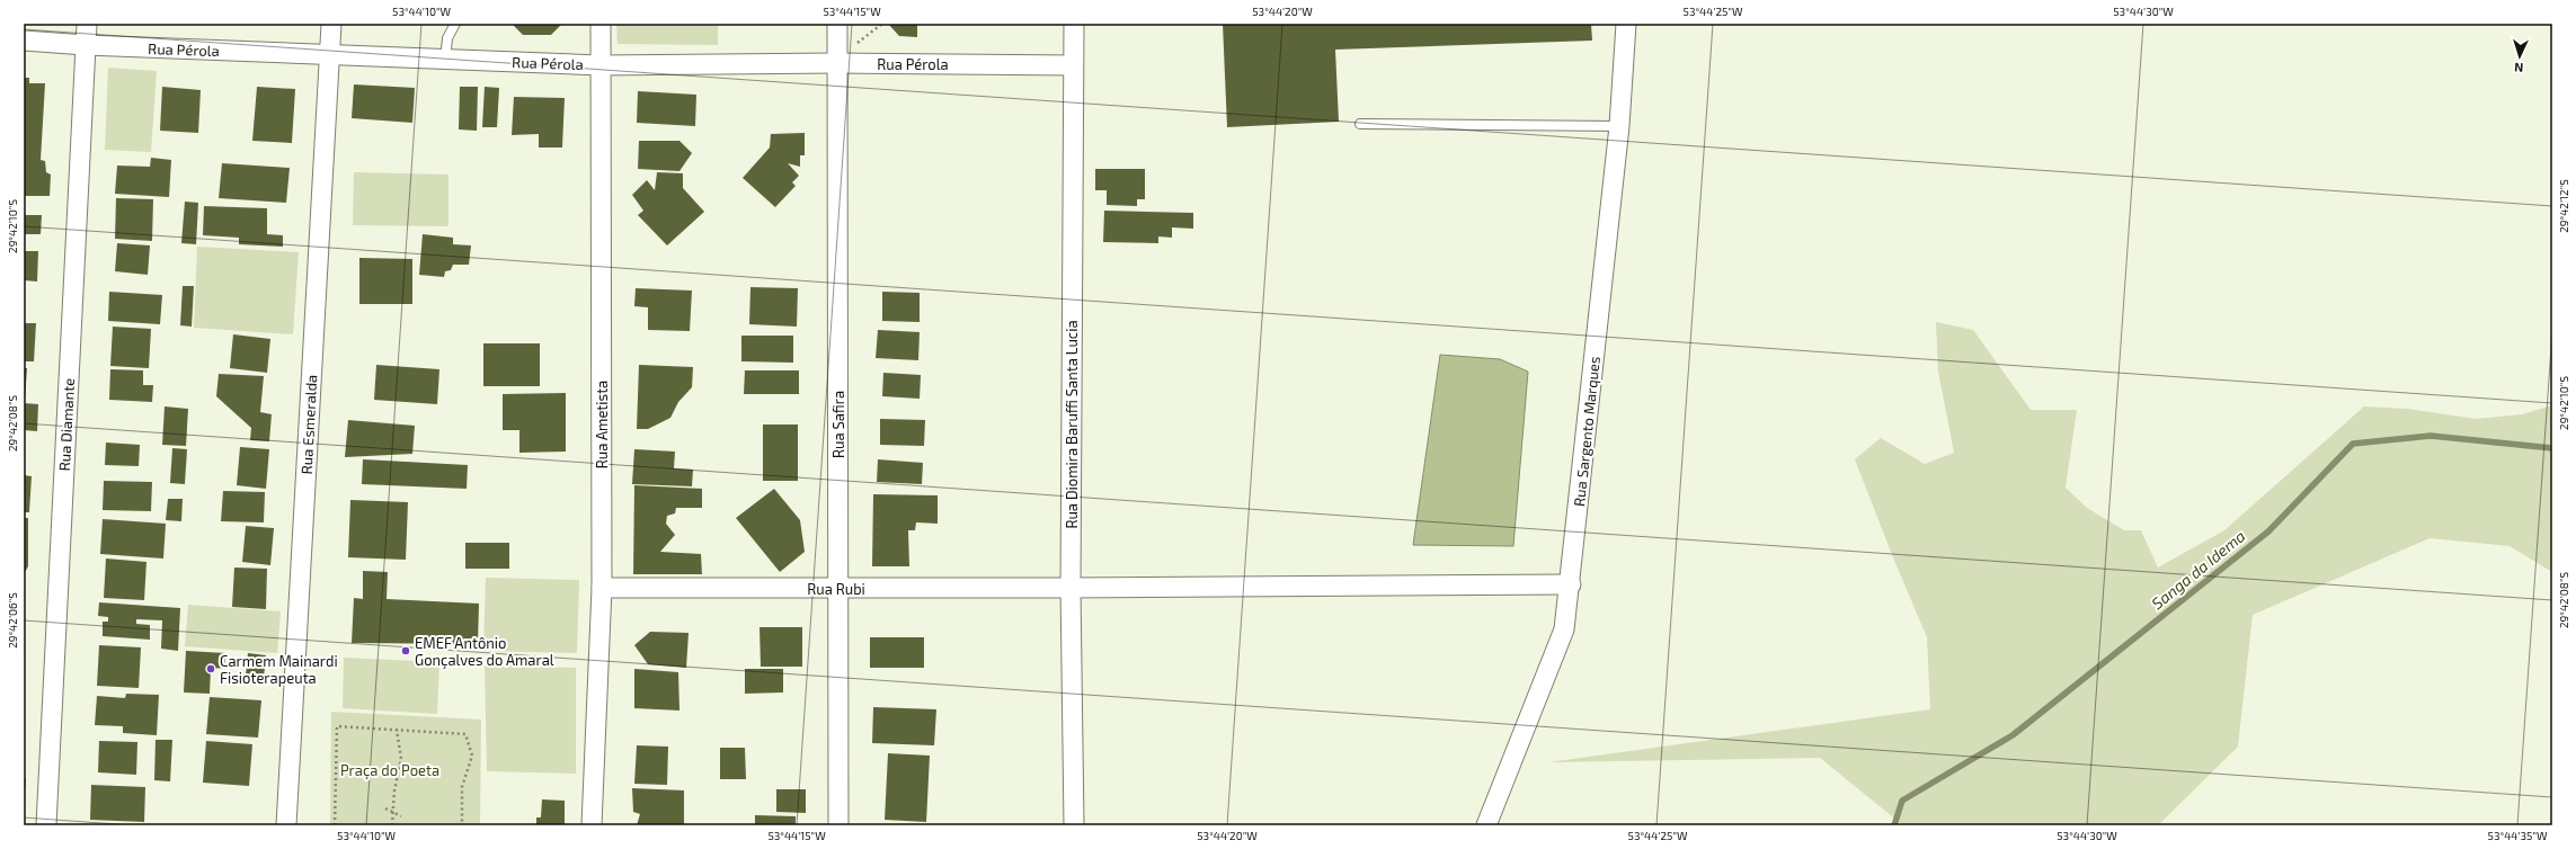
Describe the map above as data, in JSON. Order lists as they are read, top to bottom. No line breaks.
{"streets":{"street":["Rua Pérola","Rua Diamante","Rua Esmeralda","Rua Ametista","Rua Safira","Rua Diomira Baruffi Santa Lucia","Rua Sargento Marques","Rua Rubi"]},"crossings":[["Rua Pérola","Rua Diamante"],["Rua Pérola","Rua Esmeralda"],["Rua Pérola","Rua Ametista"],["Rua Pérola","Rua Safira"],["Rua Pérola","Rua Diomira Baruffi Santa Lucia"],["Rua Ametista","Rua Rubi"],["Rua Safira","Rua Rubi"],["Rua Diomira Baruffi Santa Lucia","Rua Rubi"],["Rua Sargento Marques","Rua Rubi"]],"water":["Sanga da Idema"],"parks":["Praça do Poeta"],"places":["EMEF Antônio Gonçalves do Amaral","Carmem Mainardi Fisioterapeuta"],"north":"bottom","coordinates":["53°44'10\"W","53°44'15\"W","53°44'20\"W","53°44'25\"W","53°44'30\"W","29°42'12\"S","29°42'10\"S","29°42'08\"S","29°42'06\"S","53°44'35\"W"]}
